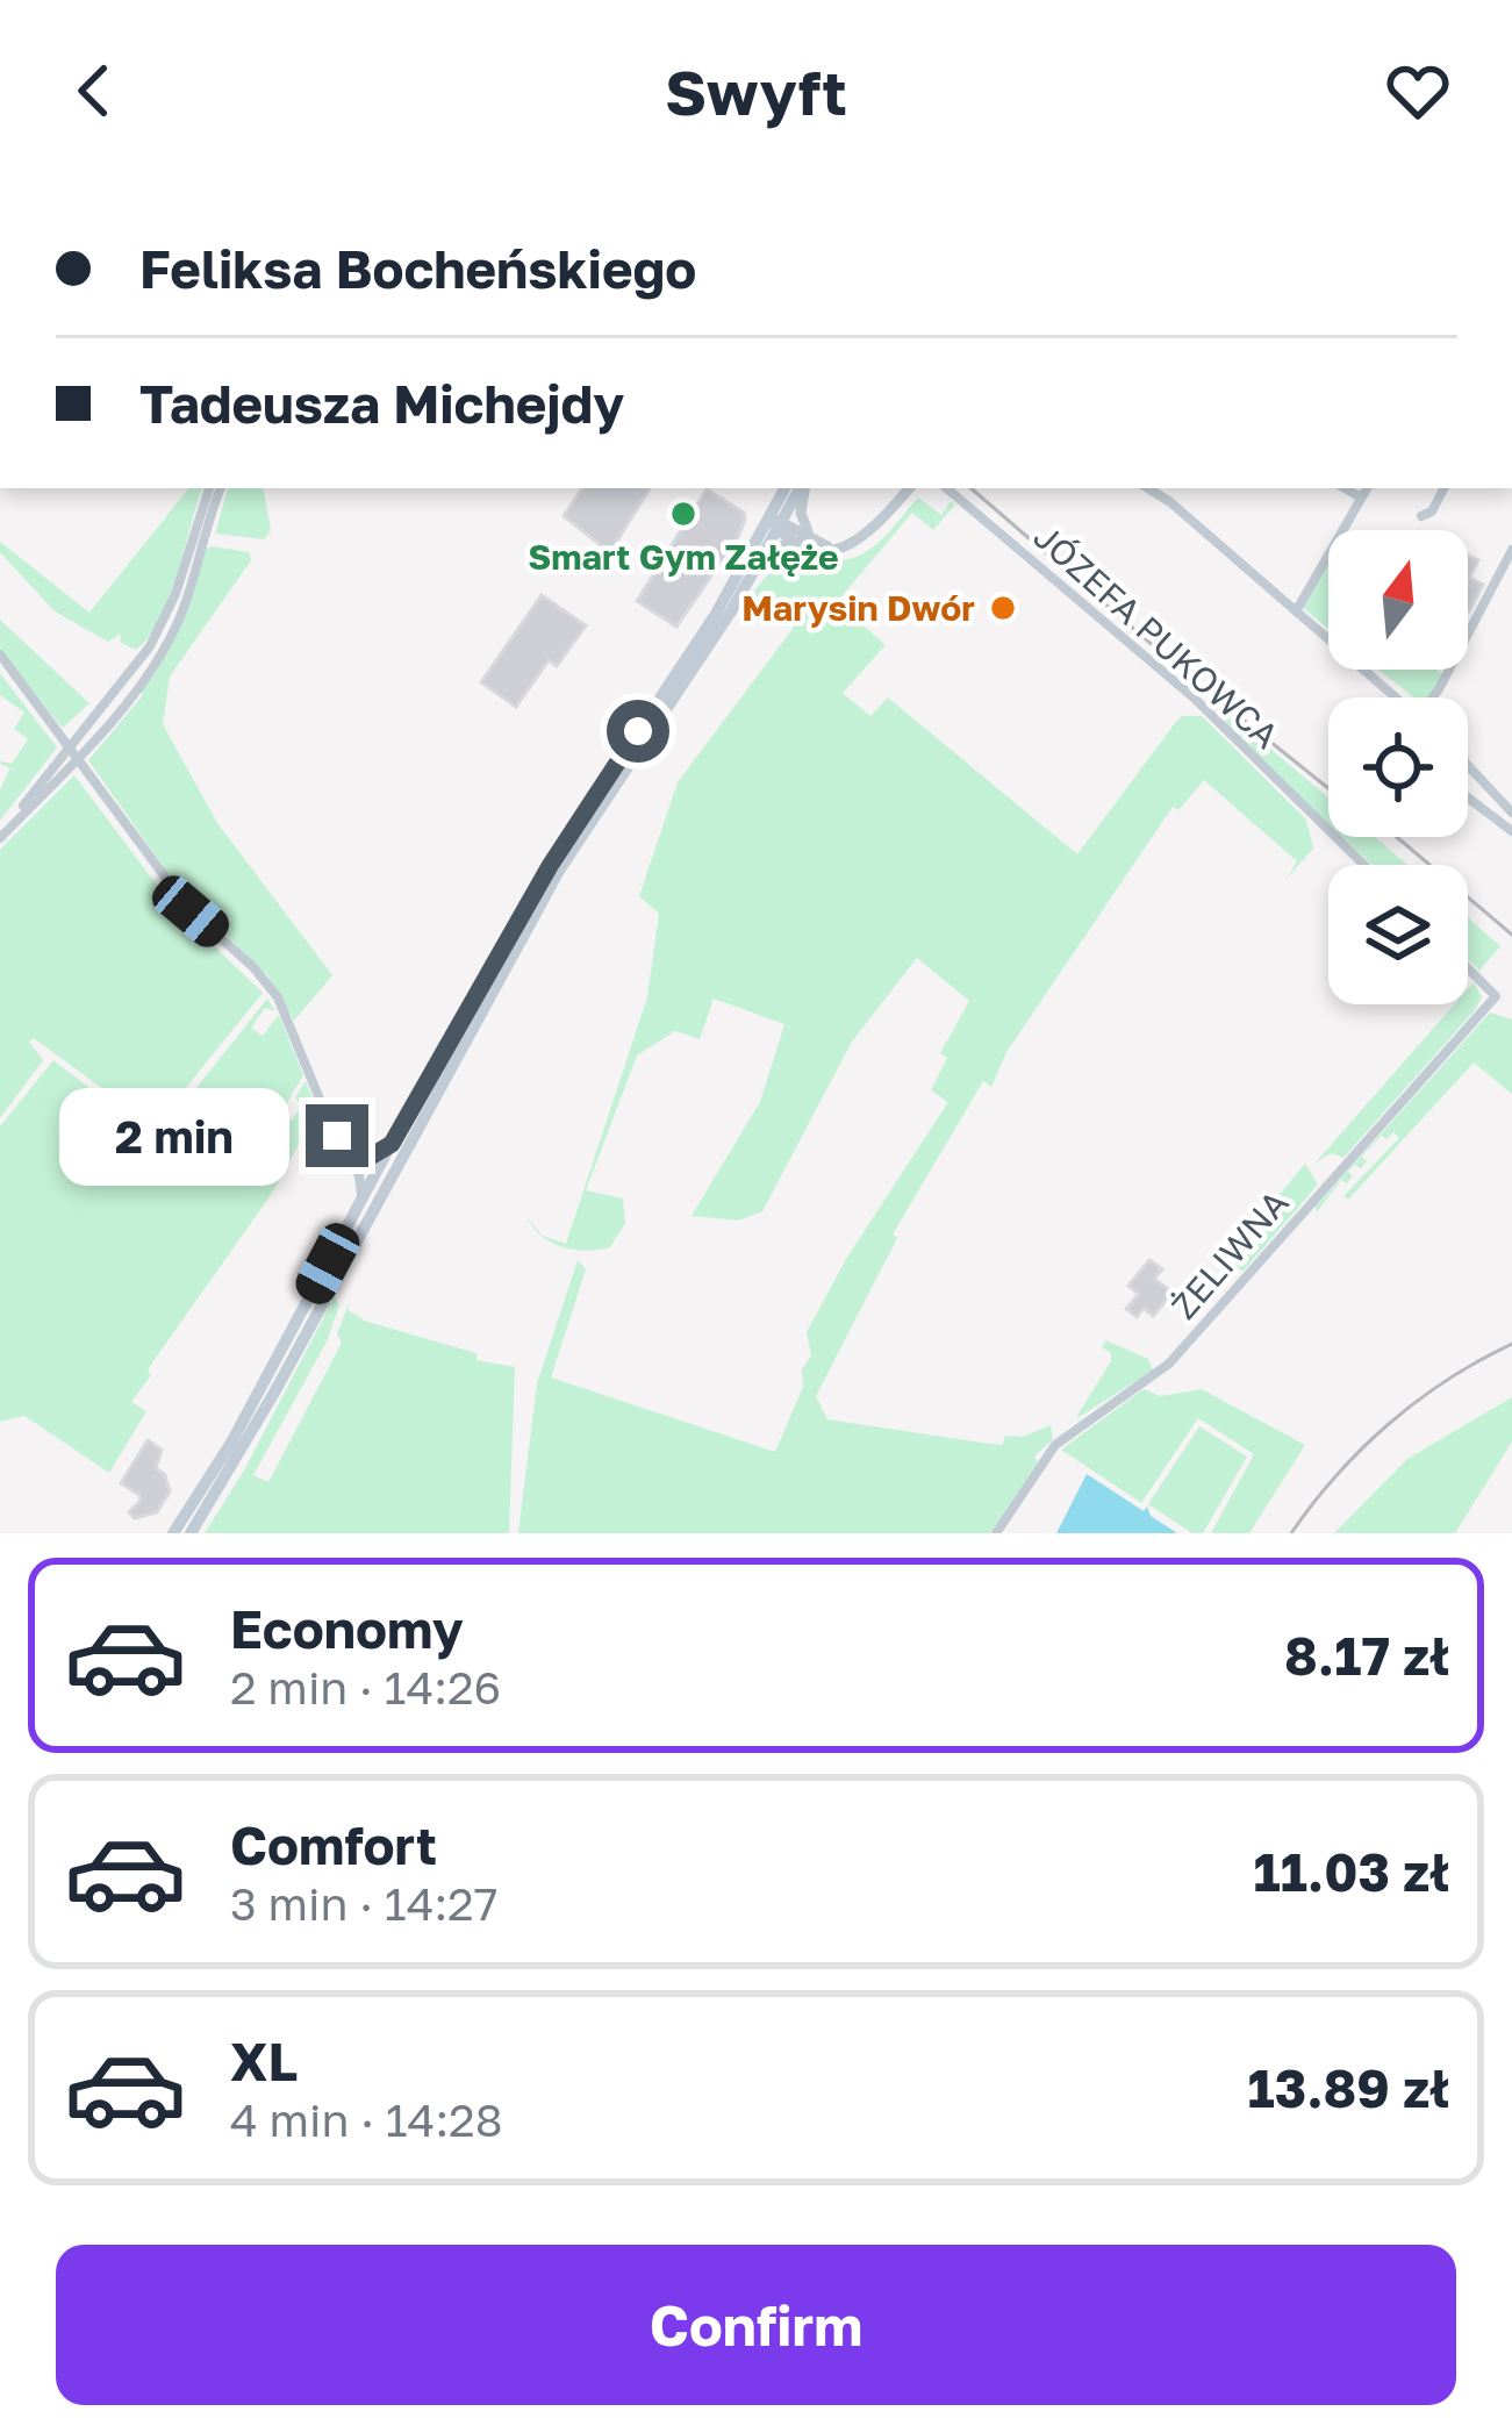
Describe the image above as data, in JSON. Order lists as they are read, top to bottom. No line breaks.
{"streets":{"street":["JÓZEFA PUKOWCA","ŻELIWNA"]},"places":["Smart Gym Załęże","Marysin Dwór"],"north":"top","page":{"header":"Swyft","banner":["Feliksa Bocheńskiego","Tadeusza Michejdy"],"bubble":"2 min","list":[{"name":"Economy","note":"2 min · 14:26","value":"8.17 zł"},{"name":"Comfort","note":"3 min · 14:27","value":"11.03 zł"},{"name":"XL","note":"4 min · 14:28","value":"13.89 zł"}],"buttons":"Confirm"}}
